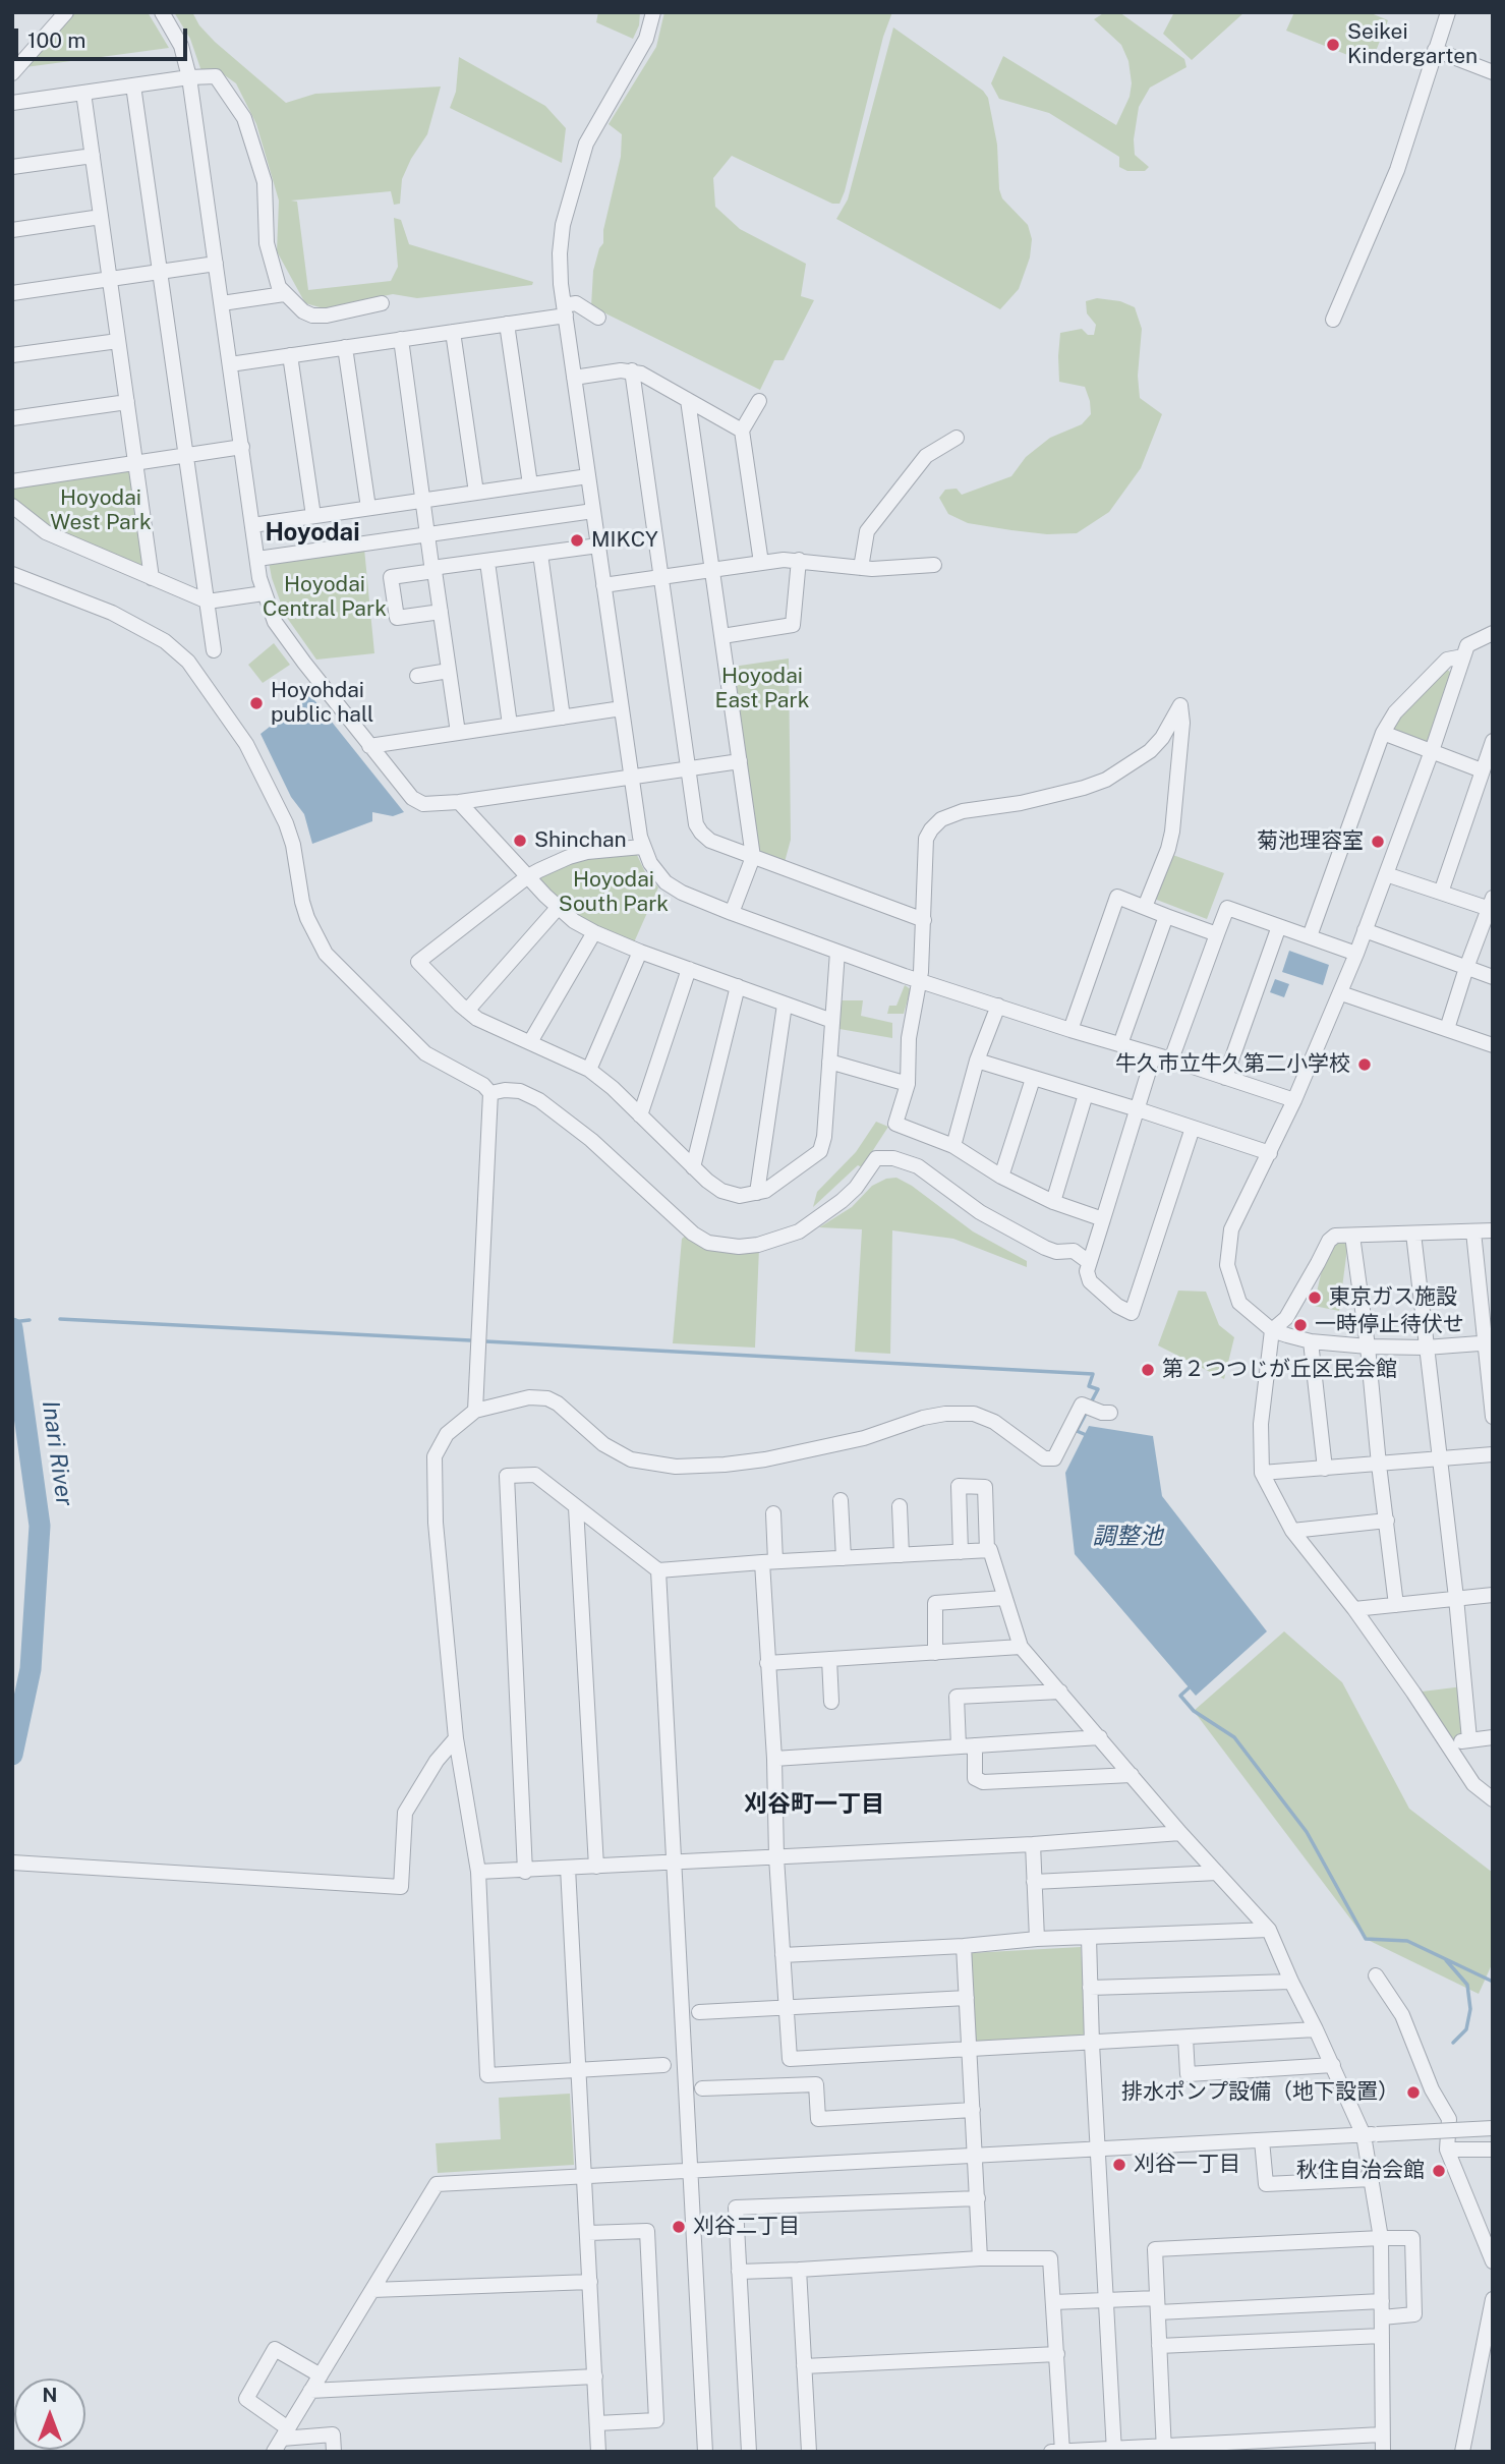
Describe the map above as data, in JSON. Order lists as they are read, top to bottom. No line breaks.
{"districts":["Hoyodai","刈谷町一丁目"],"water":["Inari River","調整池"],"parks":["Hoyodai West Park","Hoyodai Central Park","Hoyodai East Park","Hoyodai South Park"],"places":["Seikei Kindergarten","MIKCY","Hoyohdai public hall","Shinchan","菊池理容室","牛久市立牛久第二小学校","東京ガス施設","一時停止待伏せ","第２つつじが丘区民会館","排水ポンプ設備（地下設置）","刈谷一丁目","秋住自治会館","刈谷二丁目"],"scale_bar":"100 m","north":"top"}
